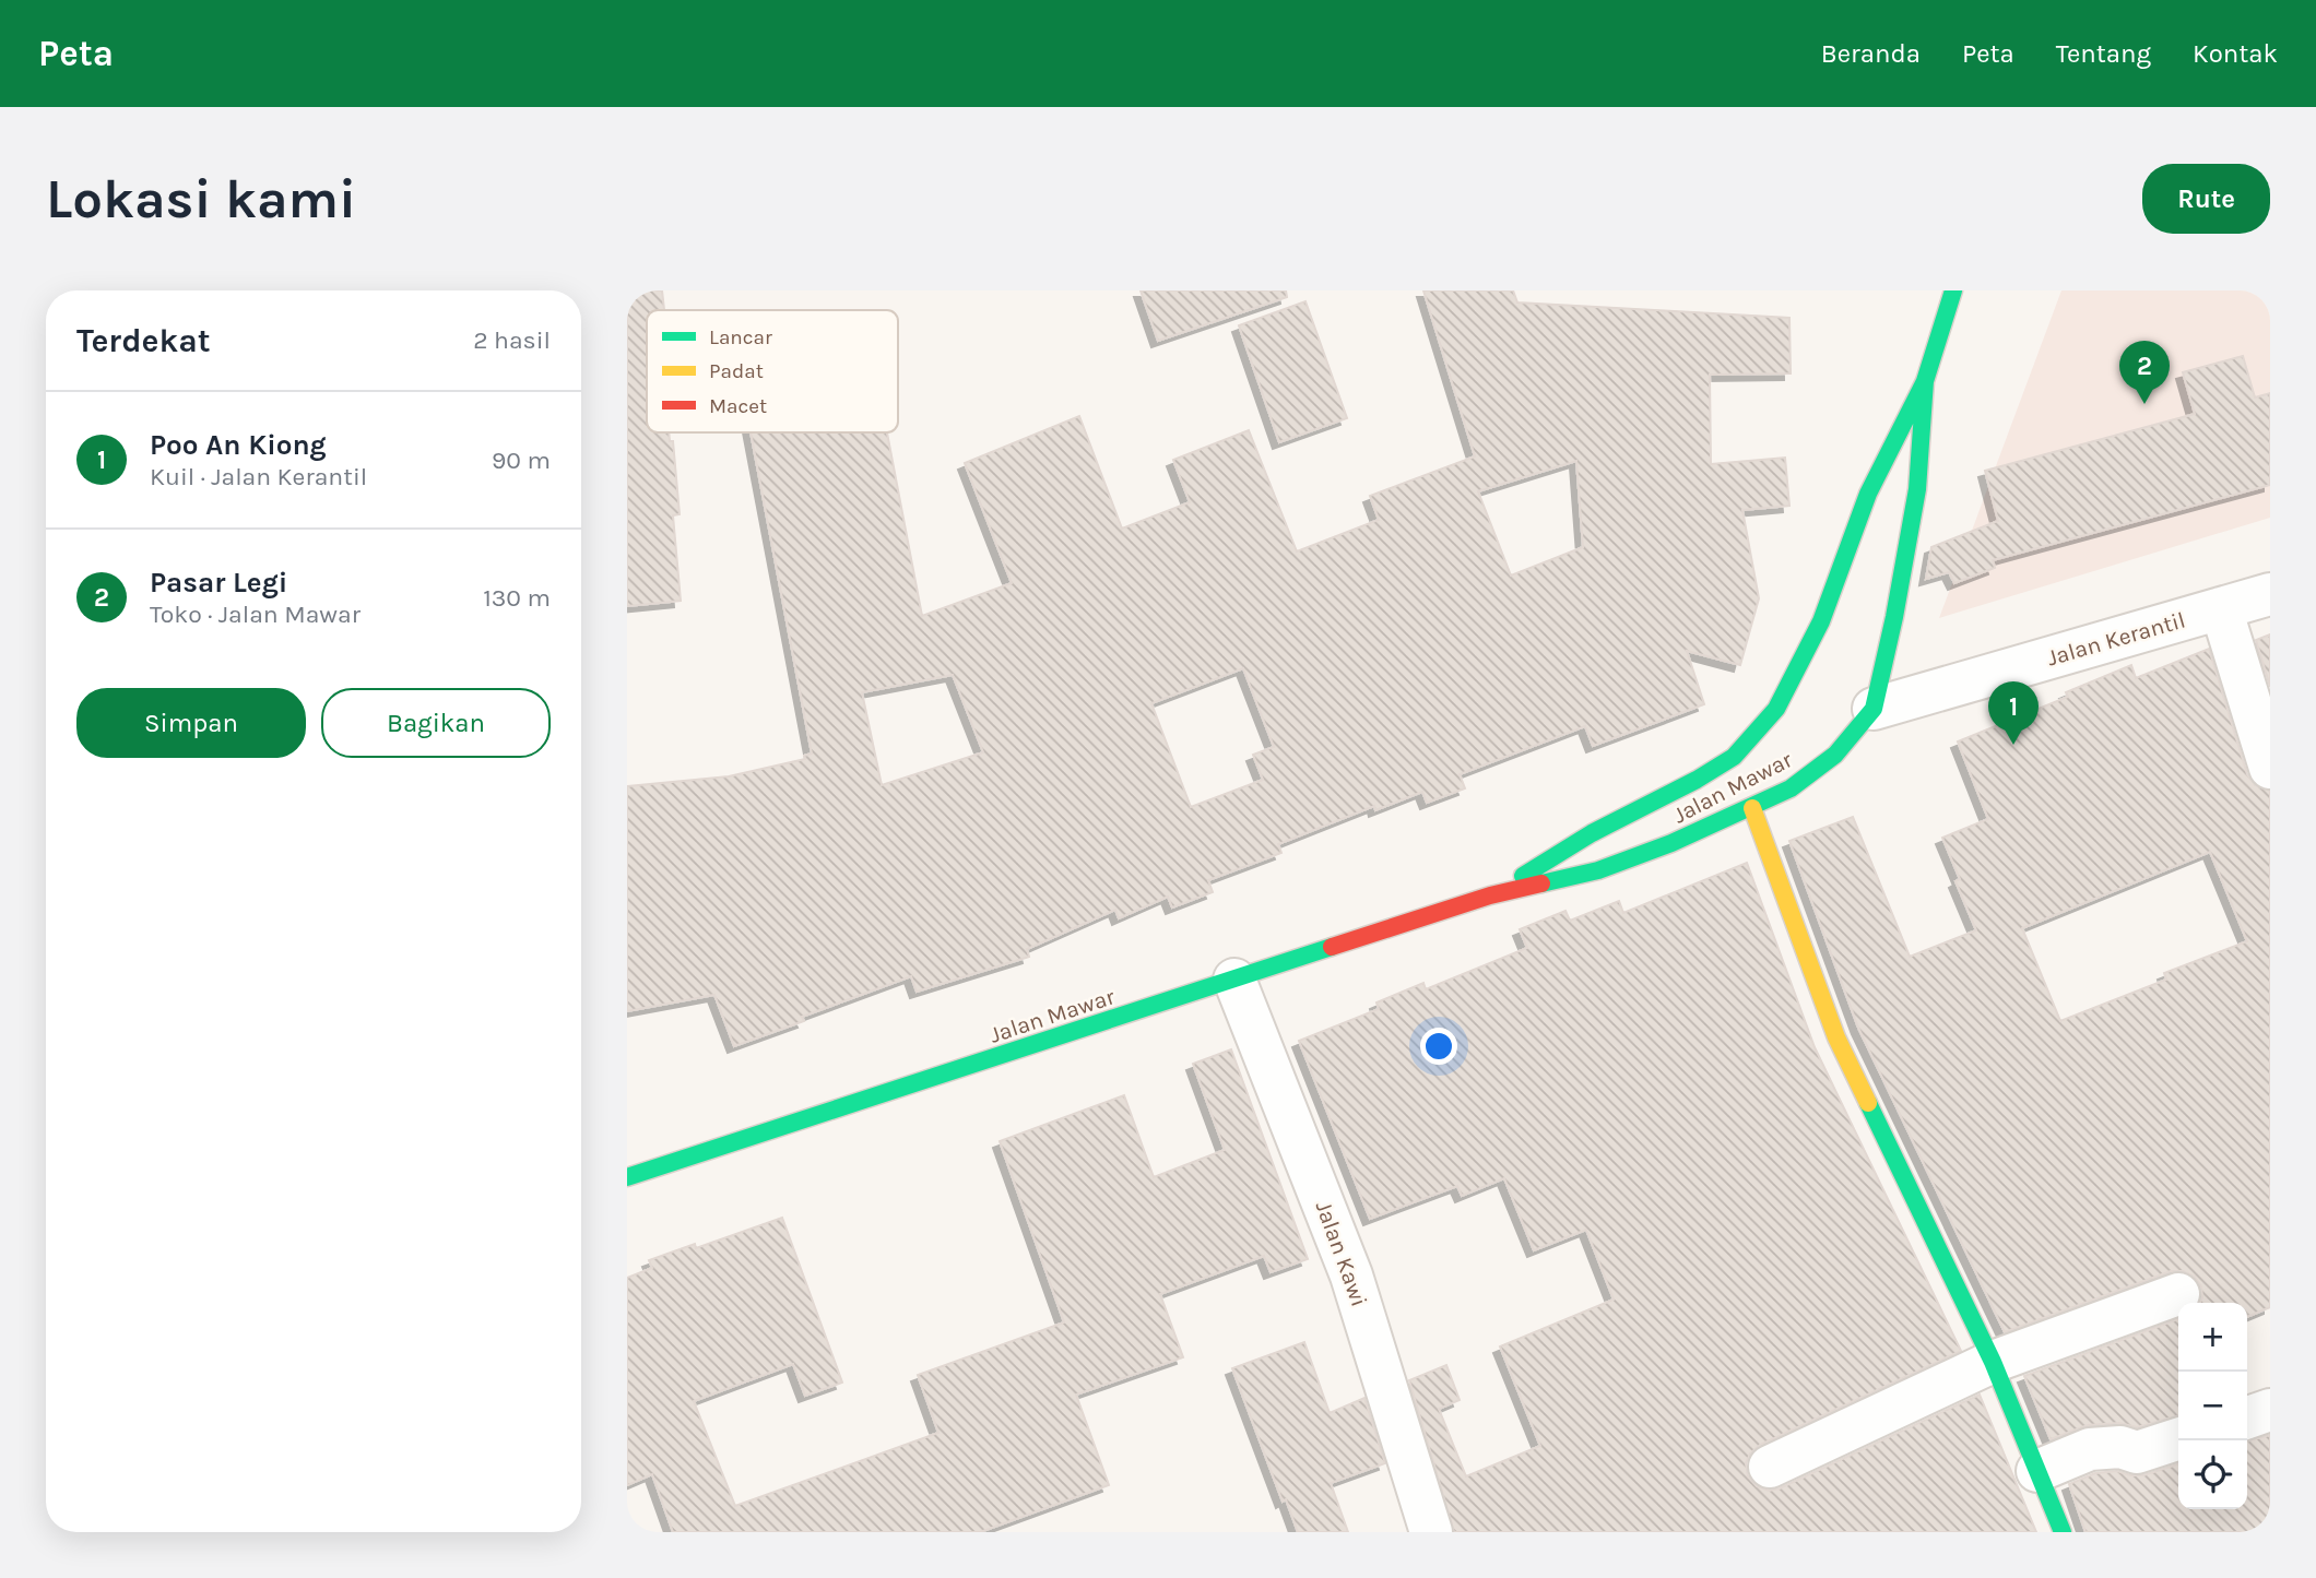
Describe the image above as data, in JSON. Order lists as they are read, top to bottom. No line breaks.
{"streets":{"main road":["Jalan Mawar"],"street":["Jalan Kerantil","Jalan Kawi"]},"crossings":[["Jalan Kerantil","Jalan Mawar"],["Jalan Mawar","Jalan Kawi"]],"legend":["Lancar","Padat","Macet"],"page":{"header":"Peta","nav":["Beranda","Peta","Tentang","Kontak"],"buttons":["Rute",["Simpan","Bagikan"]],"title":"Lokasi kami","heading":["Terdekat","2 hasil"],"pins":["2","1"],"list":[{"mark":"1","name":"Poo An Kiong","note":"Kuil · Jalan Kerantil","value":"90 m"},{"mark":"2","name":"Pasar Legi","note":"Toko · Jalan Mawar","value":"130 m"}],"map_buttons":["+","−"]}}
